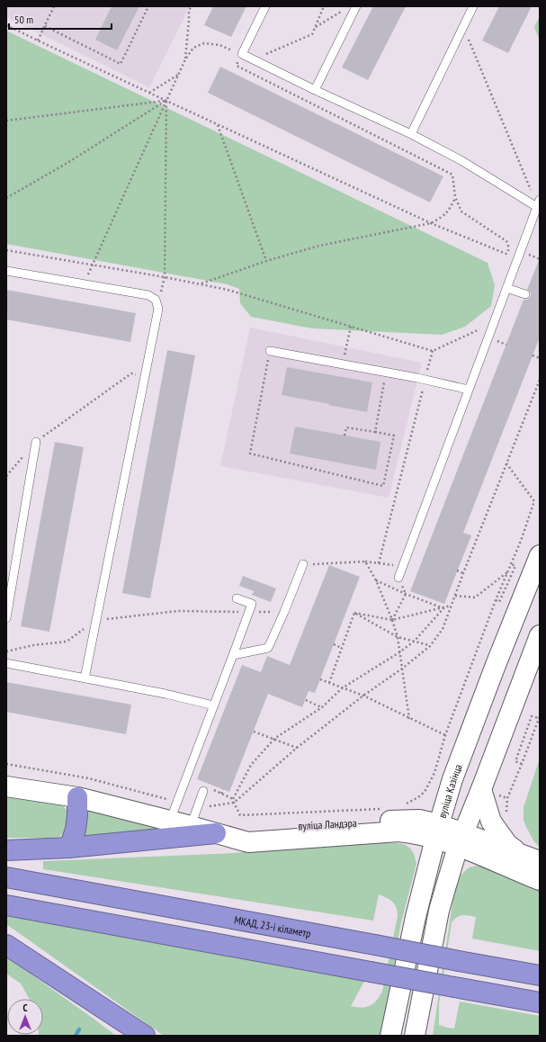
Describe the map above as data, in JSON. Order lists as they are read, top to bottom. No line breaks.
{"streets":{"highway":["МКАД, 23-і кіламетр"],"main road":["вуліца Казінца","вуліца Ландэра"]},"crossings":[["вуліца Казінца","вуліца Ландэра"]],"scale_bar":"50 m","north":"top"}
